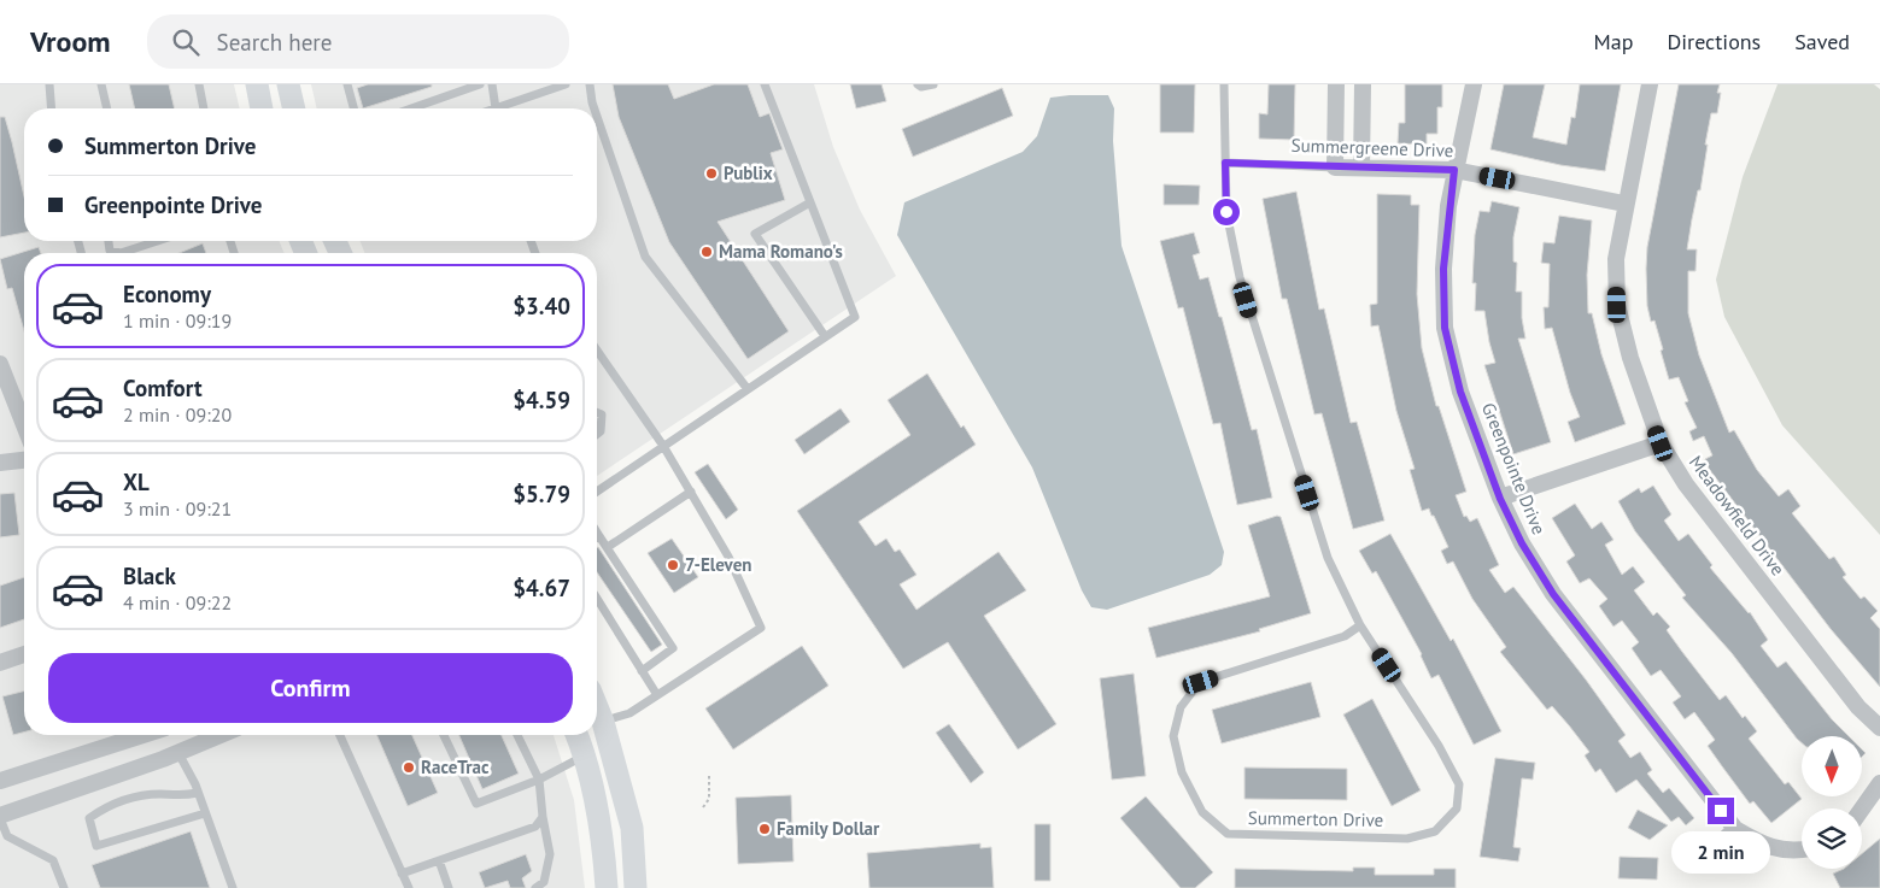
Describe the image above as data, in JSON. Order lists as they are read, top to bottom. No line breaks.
{"streets":{"street":["Summergreene Drive","Greenpointe Drive","Meadowfield Drive"],"lane":["Summerton Drive"]},"crossings":[["Summergreene Drive","Greenpointe Drive"],["Summergreene Drive","Meadowfield Drive"],["Summergreene Drive","Summerton Drive"]],"places":["Publix","Mama Romano's","7-Eleven","RaceTrac","Family Dollar"],"north":"bottom","page":{"header":"Vroom","search":"Search here","nav":["Map","Directions","Saved"],"banner":["Summerton Drive","Greenpointe Drive"],"list":[{"name":"Economy","note":"1 min · 09:19","value":"$3.40"},{"name":"Comfort","note":"2 min · 09:20","value":"$4.59"},{"name":"XL","note":"3 min · 09:21","value":"$5.79"},{"name":"Black","note":"4 min · 09:22","value":"$4.67"}],"buttons":"Confirm","bubble":"2 min"}}
